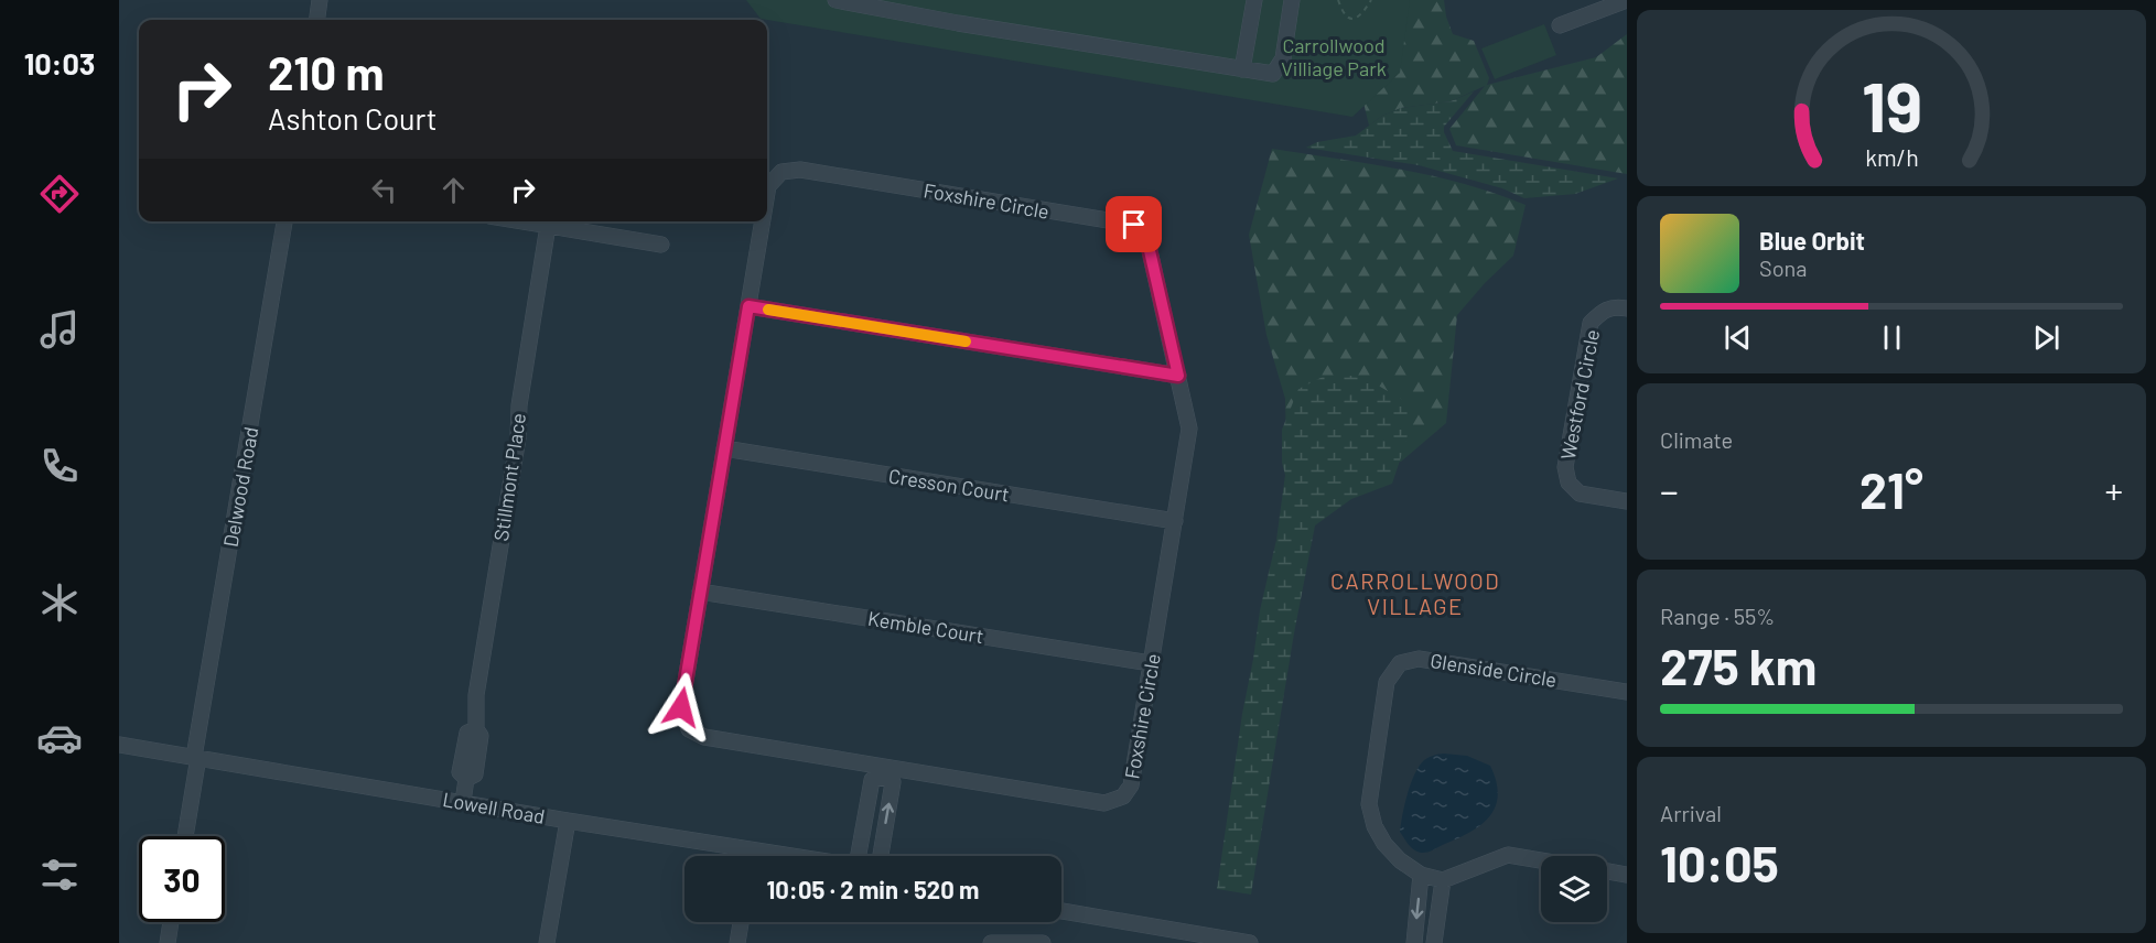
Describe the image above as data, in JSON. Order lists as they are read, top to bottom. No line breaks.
{"streets":{"street":["Foxshire Circle","Westford Circle","Stillmont Place","Cresson Court","Delwood Road","Kemble Court","Glenside Circle","Lowell Road"]},"crossings":[["Foxshire Circle","Cresson Court"],["Foxshire Circle","Kemble Court"],["Stillmont Place","Lowell Road"],["Delwood Road","Lowell Road"]],"districts":["CARROLLWOOD VILLAGE"],"parks":["Carrollwood Villiage Park"],"page":{"tabs":"10:03","turn":["210 m","Ashton Court"],"song":["Blue Orbit","Sona"],"tile":["Climate",["Range · 55%","275 km"],["Arrival","10:05"]],"heat":["−","21°","+"],"limit":"30","trip":"10:05 · 2 min · 520 m","gauge":["19","km/h"]}}
